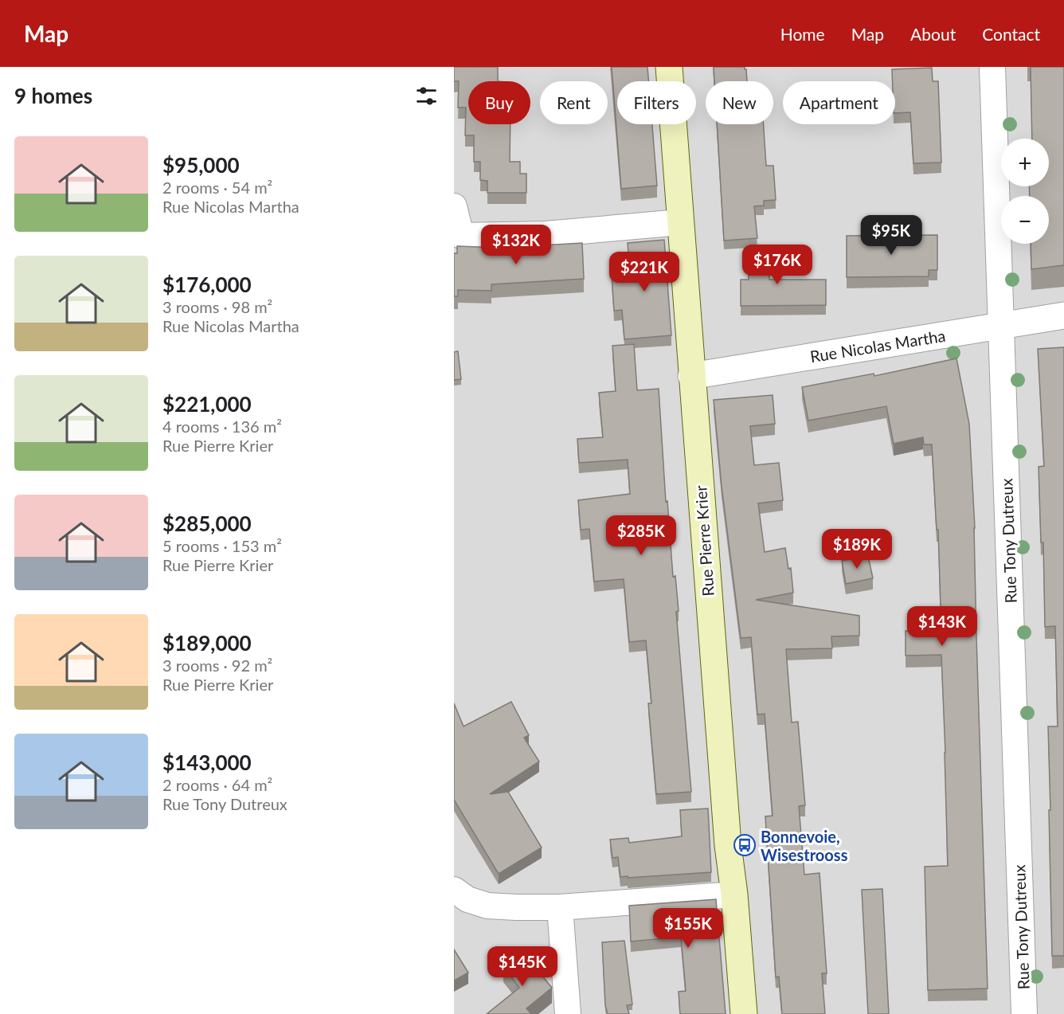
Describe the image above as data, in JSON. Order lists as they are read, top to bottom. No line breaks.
{"streets":{"main road":["Rue Pierre Krier"],"street":["Rue Nicolas Martha","Rue Tony Dutreux"]},"crossings":[["Rue Nicolas Martha","Rue Pierre Krier"],["Rue Nicolas Martha","Rue Tony Dutreux"]],"places":{"bus stop":["Bonnevoie, Wisestrooss"]},"page":{"header":"Map","nav":["Home","Map","About","Contact"],"heading":"9 homes","chip":["Buy","Rent","Filters","New","Apartment"],"list":[{"name":"$95,000","note":"2 rooms · 54 m² · Rue Nicolas Martha"},{"name":"$176,000","note":"3 rooms · 98 m² · Rue Nicolas Martha"},{"name":"$221,000","note":"4 rooms · 136 m² · Rue Pierre Krier"},{"name":"$285,000","note":"5 rooms · 153 m² · Rue Pierre Krier"},{"name":"$189,000","note":"3 rooms · 92 m² · Rue Pierre Krier"},{"name":"$143,000","note":"2 rooms · 64 m² · Rue Tony Dutreux"}],"map_buttons":["+","−"],"price":["$95K","$132K","$176K","$221K","$285K","$189K","$143K","$155K","$145K"]}}
